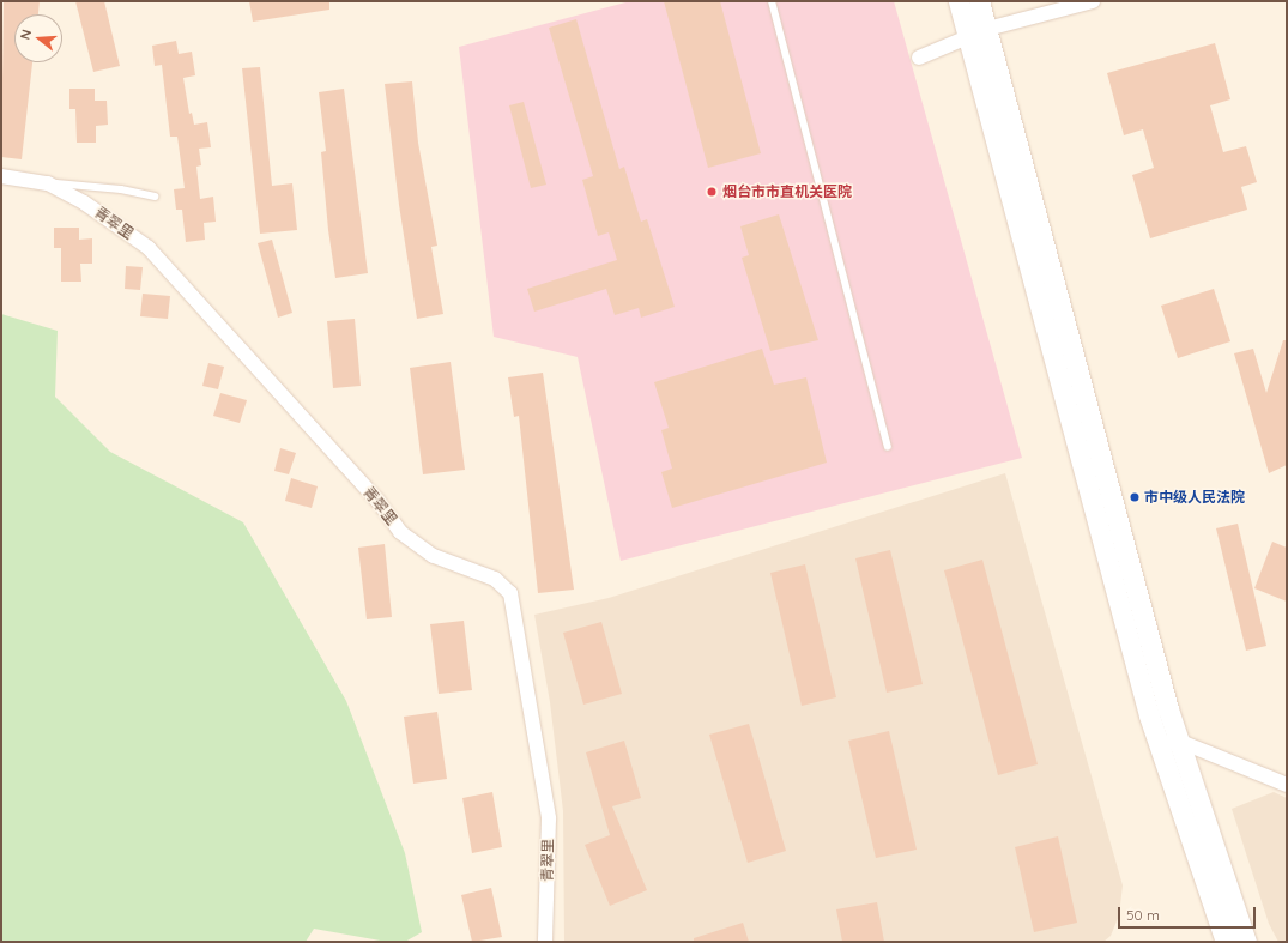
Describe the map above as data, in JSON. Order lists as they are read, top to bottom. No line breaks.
{"streets":{"street":["青翠里"]},"places":["烟台市市直机关医院","市中级人民法院"],"scale_bar":"50 m","north":"left"}
